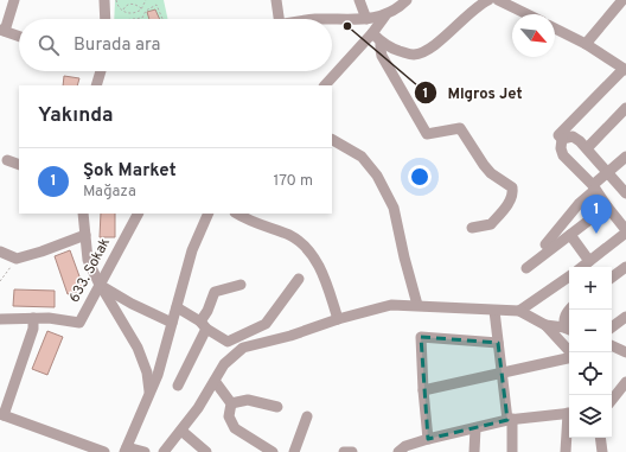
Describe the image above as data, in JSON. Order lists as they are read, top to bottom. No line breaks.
{"streets":{"street":["633. Sokak"]},"places":["Migros Jet"],"north":"bottom right","page":{"search":"Burada ara","heading":"Yakında","list":[{"mark":"1","name":"Şok Market","note":"Mağaza","value":"170 m"}],"pins":"1","map_buttons":["+","−"]}}
